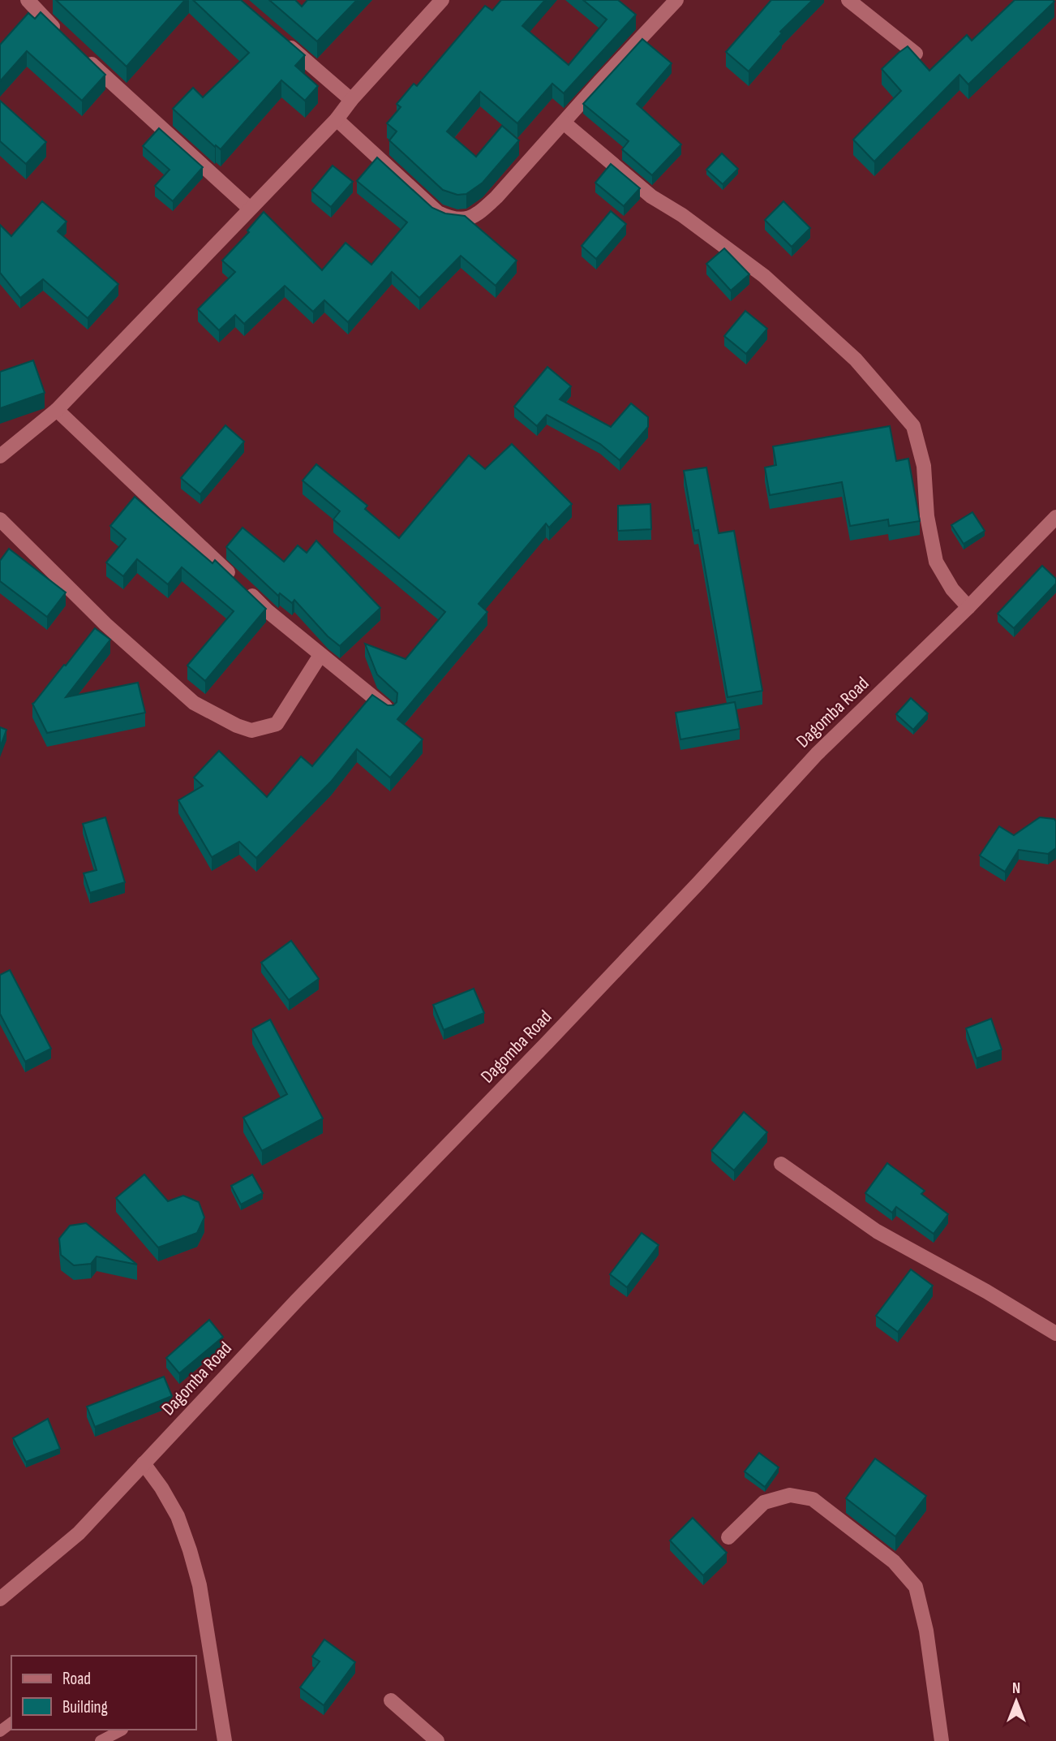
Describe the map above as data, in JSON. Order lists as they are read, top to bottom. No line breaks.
{"streets":{"street":["Dagomba Road"]},"legend":["Road","Building"],"north":"top"}
